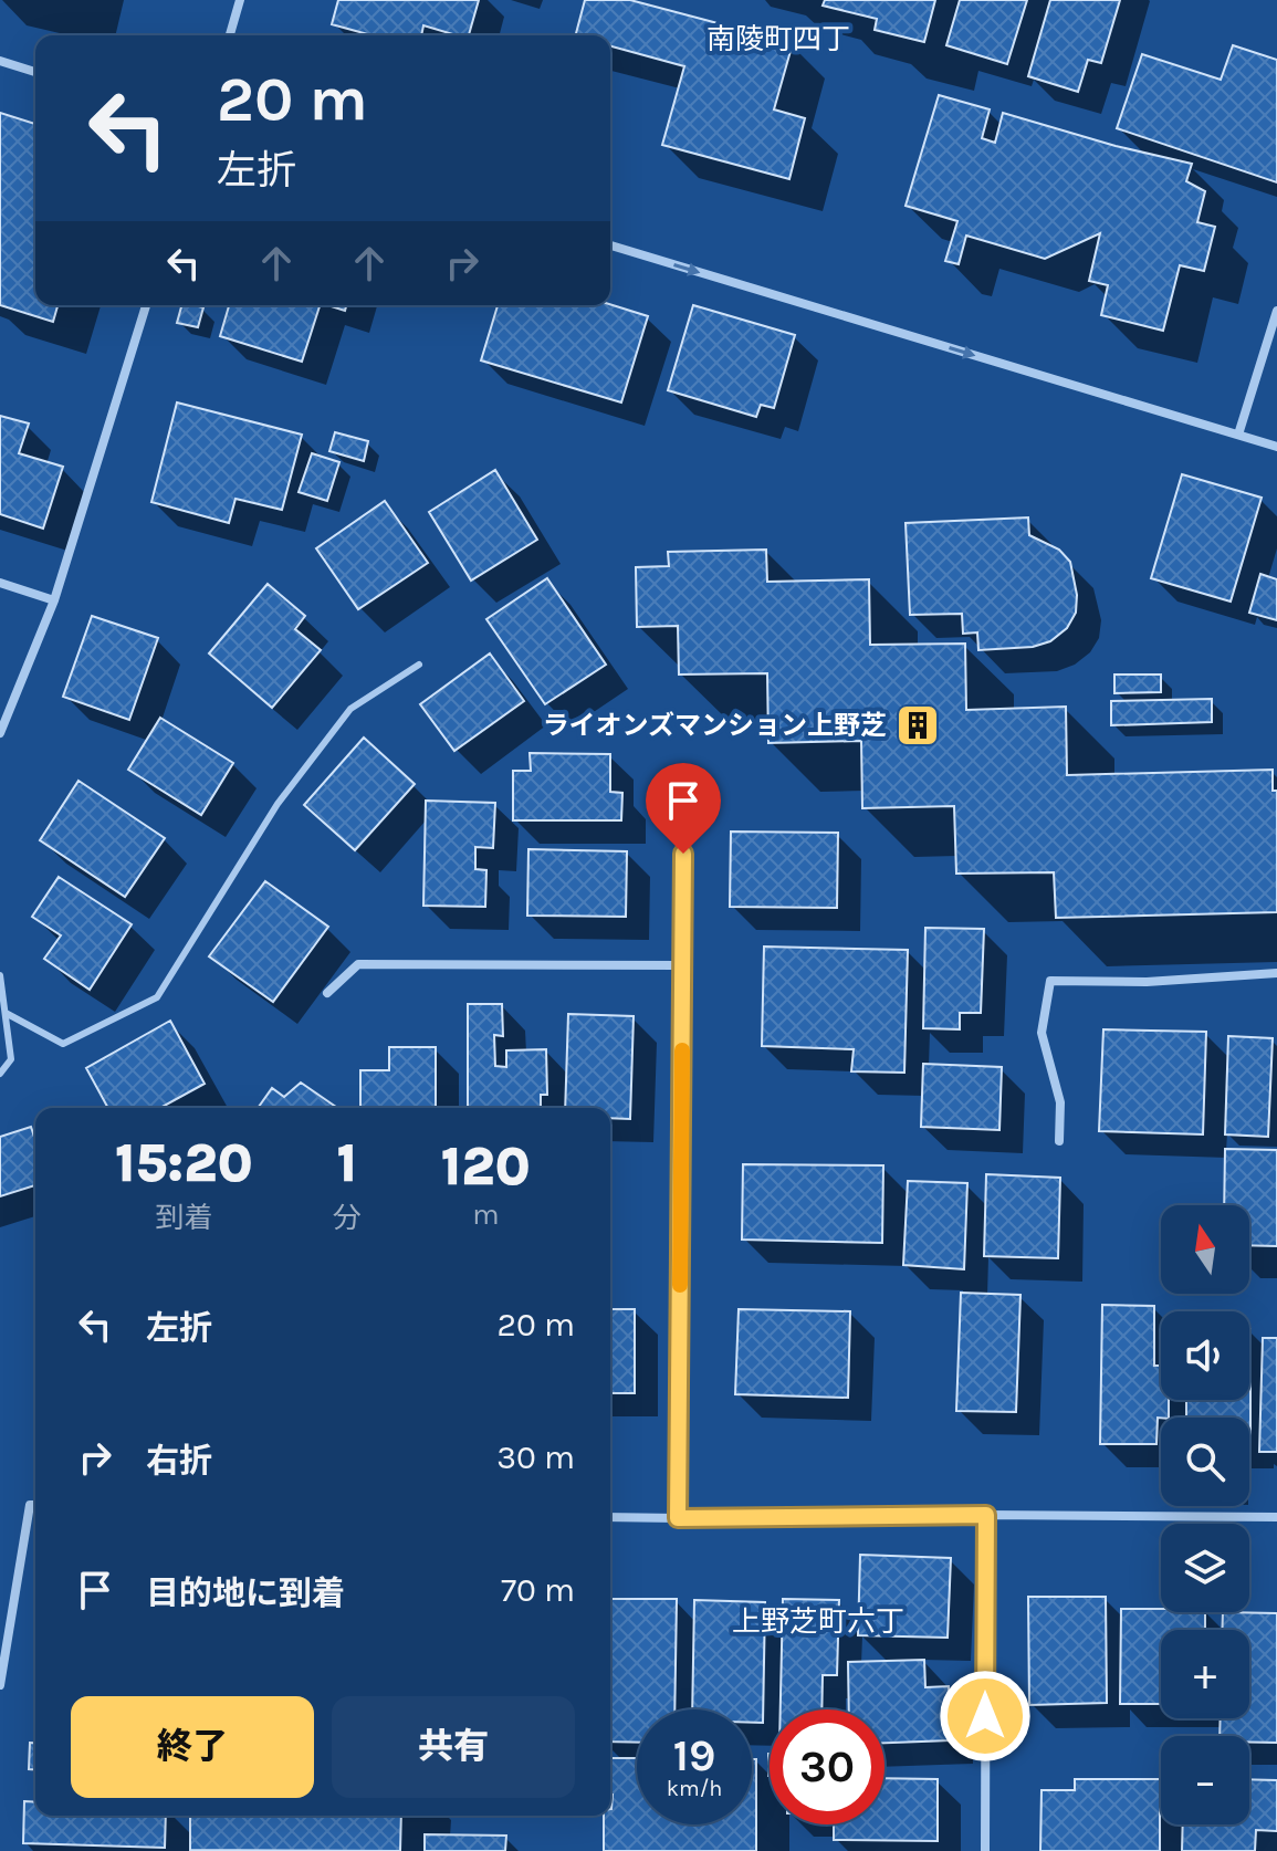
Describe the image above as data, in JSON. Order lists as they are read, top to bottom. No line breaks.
{"districts":["南陵町四丁","上野芝町六丁"],"places":{"building":["ライオンズマンション上野芝"]},"north":"top","page":{"turn":["20 m","左折"],"eta":["15:20","到着","1","分","120","m"],"map_buttons":["+","−"],"list":[{"name":"左折","value":"20 m"},{"name":"右折","value":"30 m"},{"name":"目的地に到着","value":"70 m"}],"buttons":["終了","共有"],"speed":"19 km/h","limit":"30"}}
